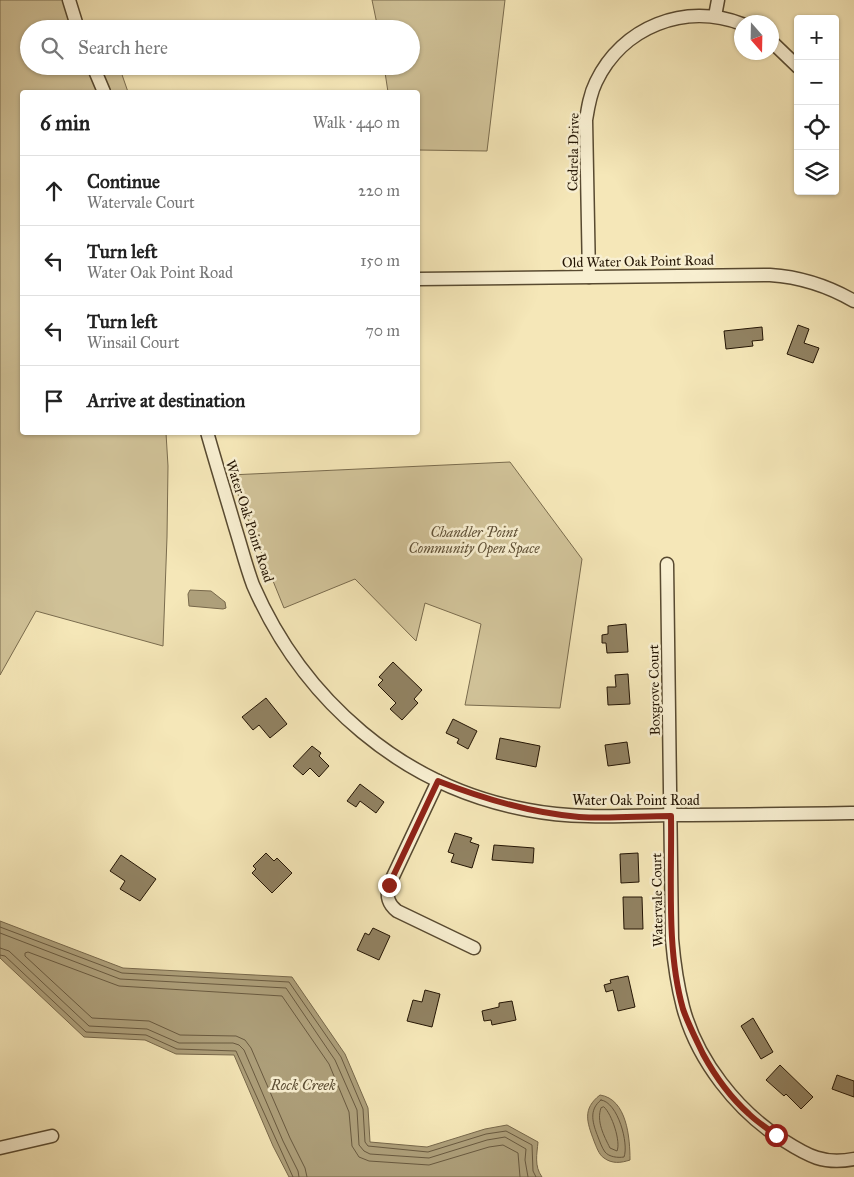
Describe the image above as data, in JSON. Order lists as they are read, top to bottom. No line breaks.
{"streets":{"street":["Cedrela Drive","Old Water Oak Point Road","Water Oak Point Road","Boxgrove Court","Watervale Court"]},"crossings":[["Cedrela Drive","Old Water Oak Point Road"],["Water Oak Point Road","Boxgrove Court"],["Water Oak Point Road","Watervale Court"],["Boxgrove Court","Watervale Court"]],"water":["Rock Creek"],"parks":["Chandler Point Community Open Space"],"north":"bottom","page":{"map_buttons":["+","−"],"search":"Search here","heading":["6 min","Walk · 440 m"],"list":[["Continue","Watervale Court","220 m"],["Turn left","Water Oak Point Road","150 m"],["Turn left","Winsail Court","70 m"],"Arrive at destination"]}}
